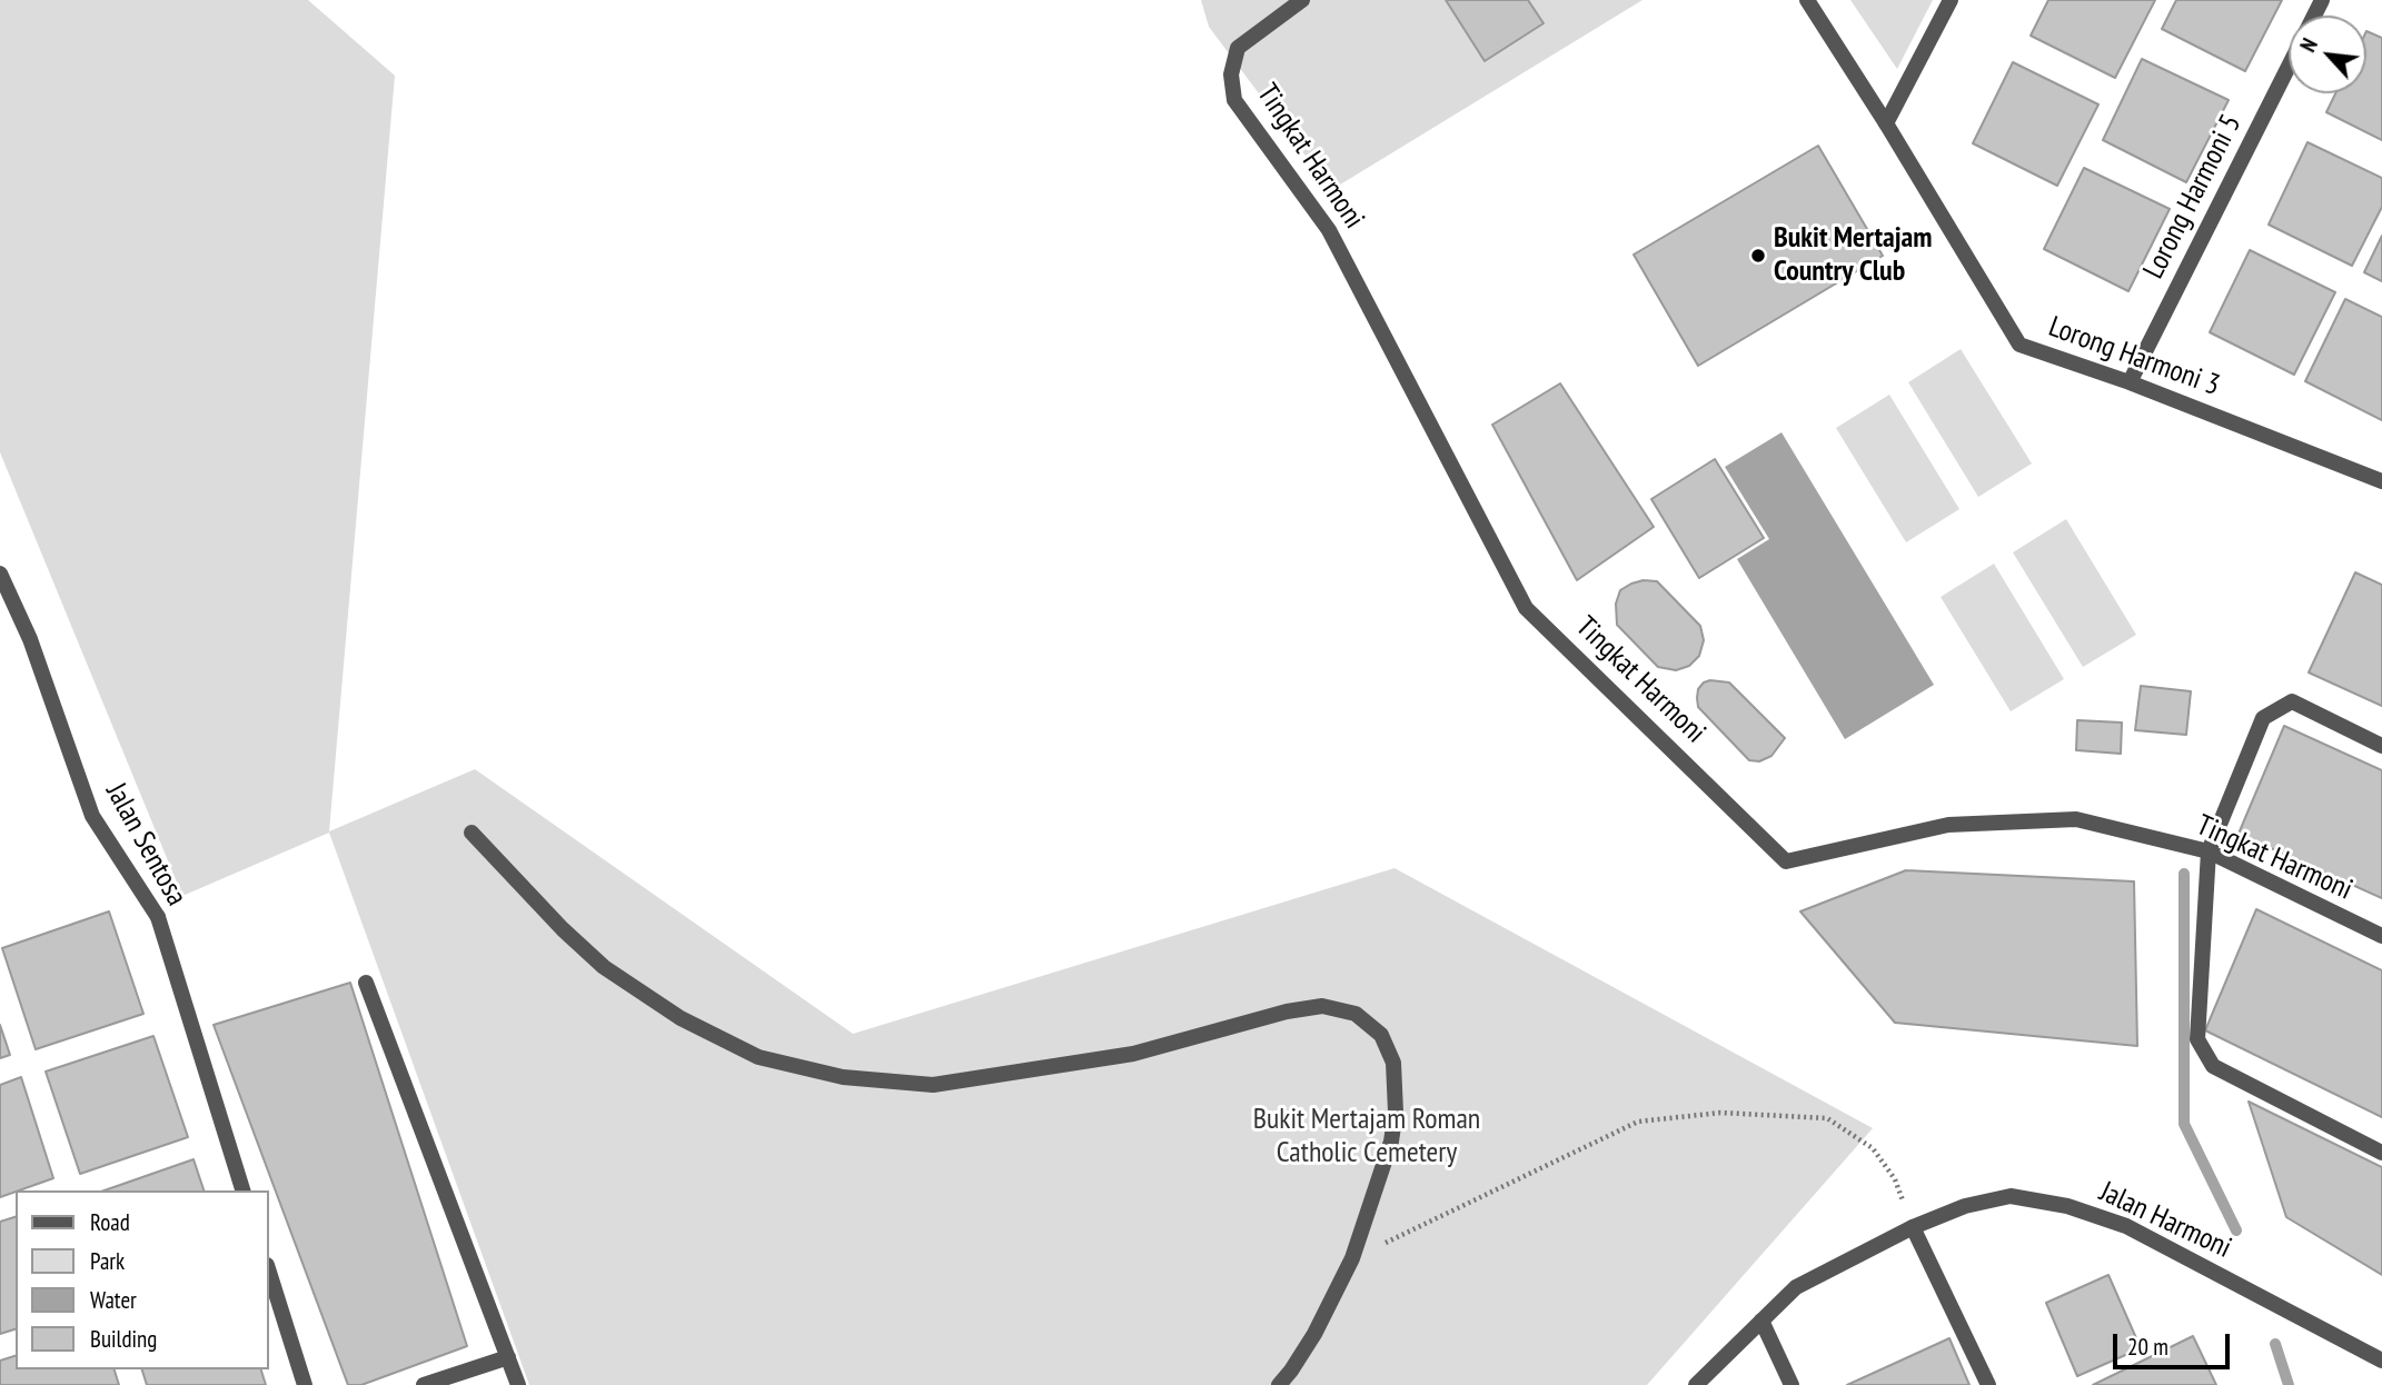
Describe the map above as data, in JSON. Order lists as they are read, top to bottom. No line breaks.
{"streets":{"street":["Tingkat Harmoni","Lorong Harmoni 5","Lorong Harmoni 3","Jalan Sentosa","Jalan Harmoni"]},"crossings":[["Lorong Harmoni 5","Lorong Harmoni 3"]],"parks":["Bukit Mertajam Roman Catholic Cemetery"],"places":["Bukit Mertajam Country Club"],"legend":["Road","Park","Water","Building"],"scale_bar":"20 m","north":"top left"}
